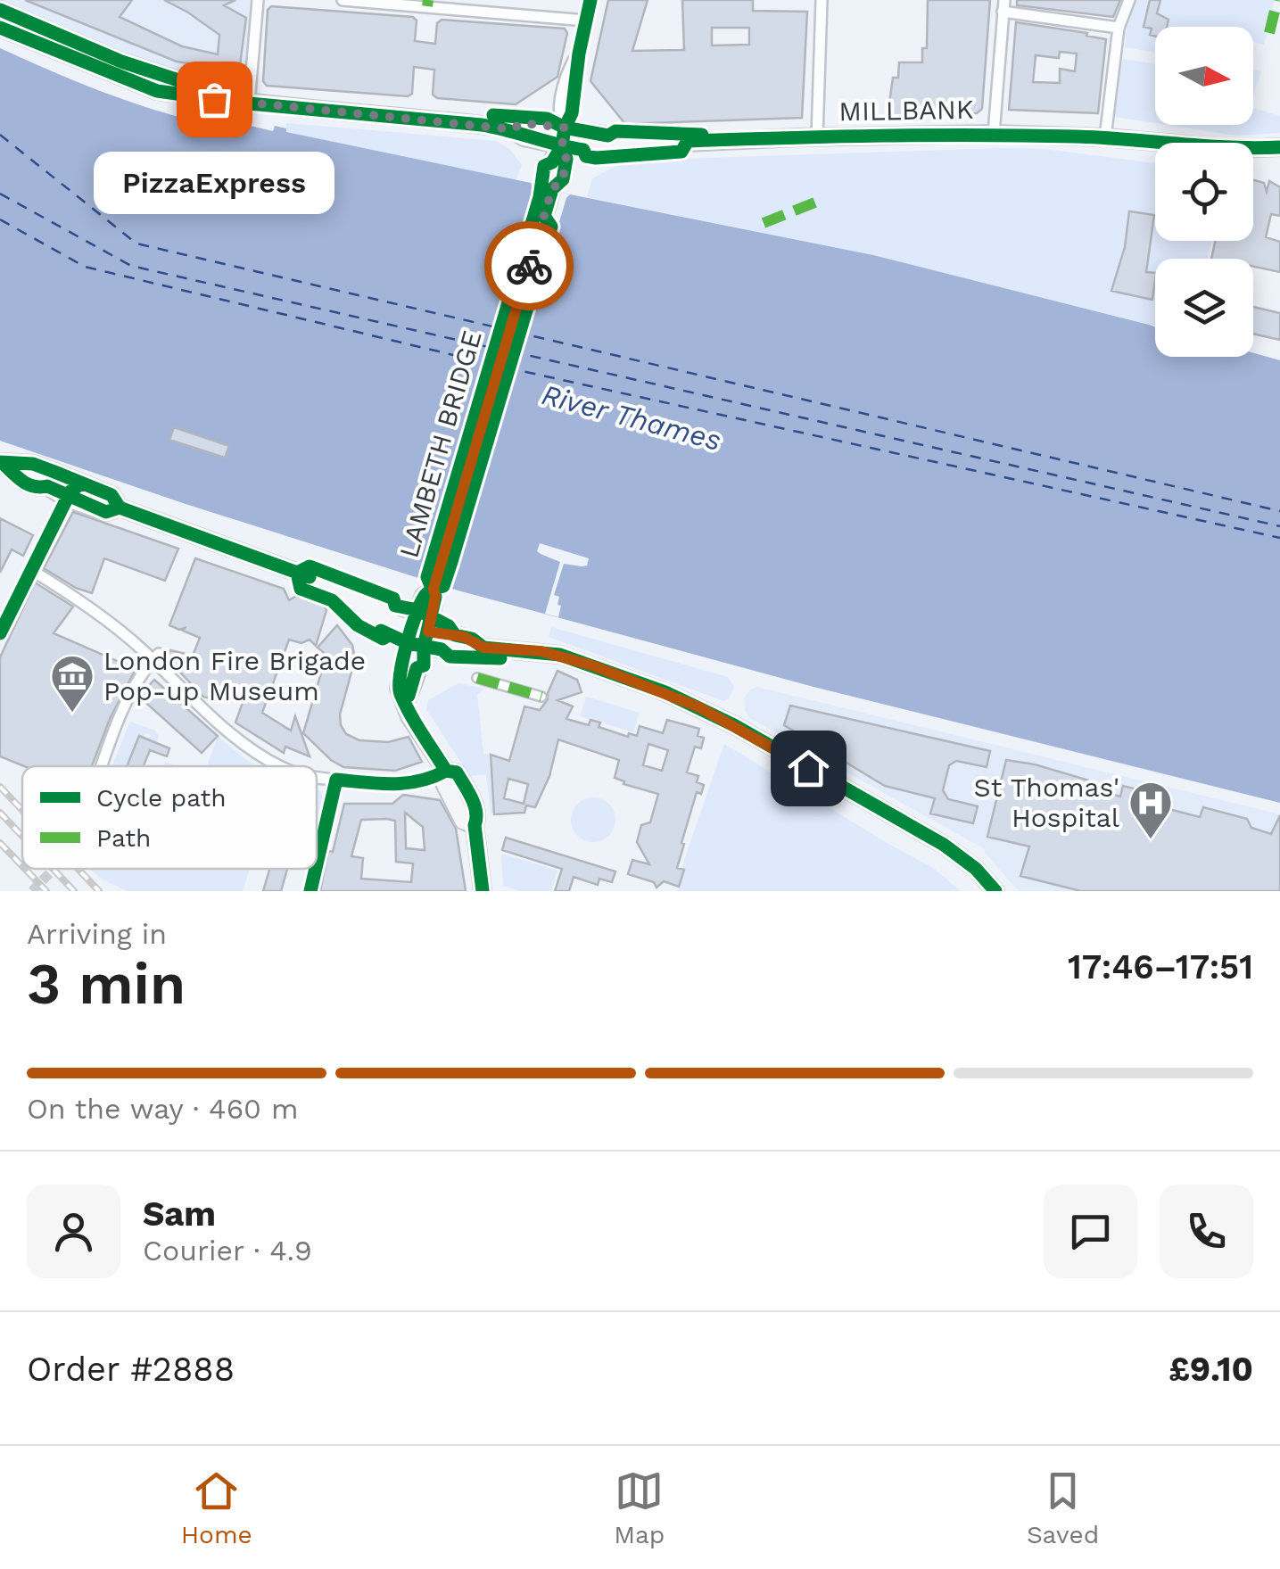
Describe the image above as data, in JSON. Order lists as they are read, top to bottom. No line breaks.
{"streets":{"main road":["MILLBANK","LAMBETH BRIDGE"]},"crossings":[["MILLBANK","LAMBETH BRIDGE"]],"water":["River Thames"],"places":{"other":["PizzaExpress"],"museum":["London Fire Brigade Pop-up Museum"],"hospital":["St Thomas' Hospital"]},"legend":["Cycle path","Path"],"north":"right","page":{"bubble":"PizzaExpress","heading":["3 min","Arriving in","17:46–17:51"],"panel":["Sam","Courier · 4.9","Order #2888","£9.10"],"bar":"On the way · 460 m","tabs":["Home","Map","Saved"]}}
